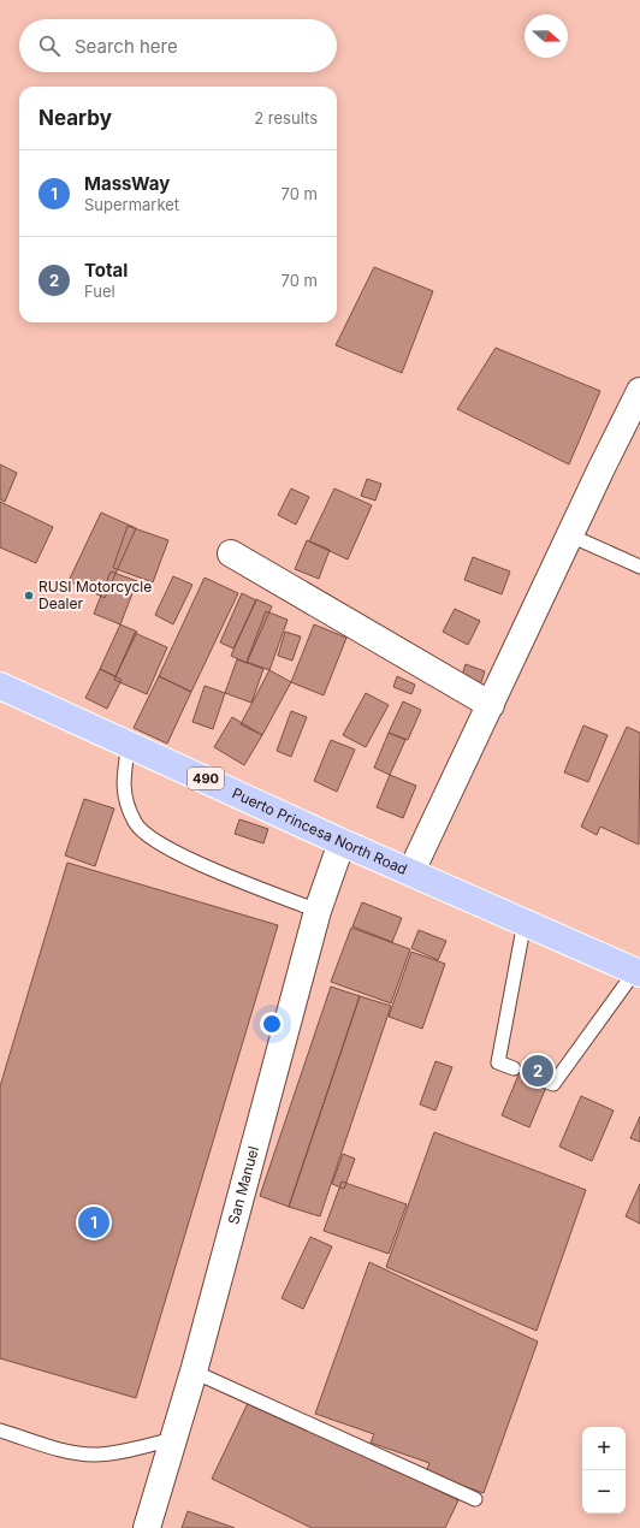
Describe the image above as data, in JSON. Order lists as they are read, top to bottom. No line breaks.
{"streets":{"main road":["490","Puerto Princesa North Road"],"street":["San Manuel"]},"crossings":[["Puerto Princesa North Road","San Manuel"]],"places":["RUSI Motorcycle Dealer"],"north":"right","page":{"search":"Search here","heading":["Nearby","2 results"],"list":[{"mark":"1","name":"MassWay","note":"Supermarket","value":"70 m"},{"mark":"2","name":"Total","note":"Fuel","value":"70 m"}],"pins":["2","1"],"map_buttons":["+","−"]}}
